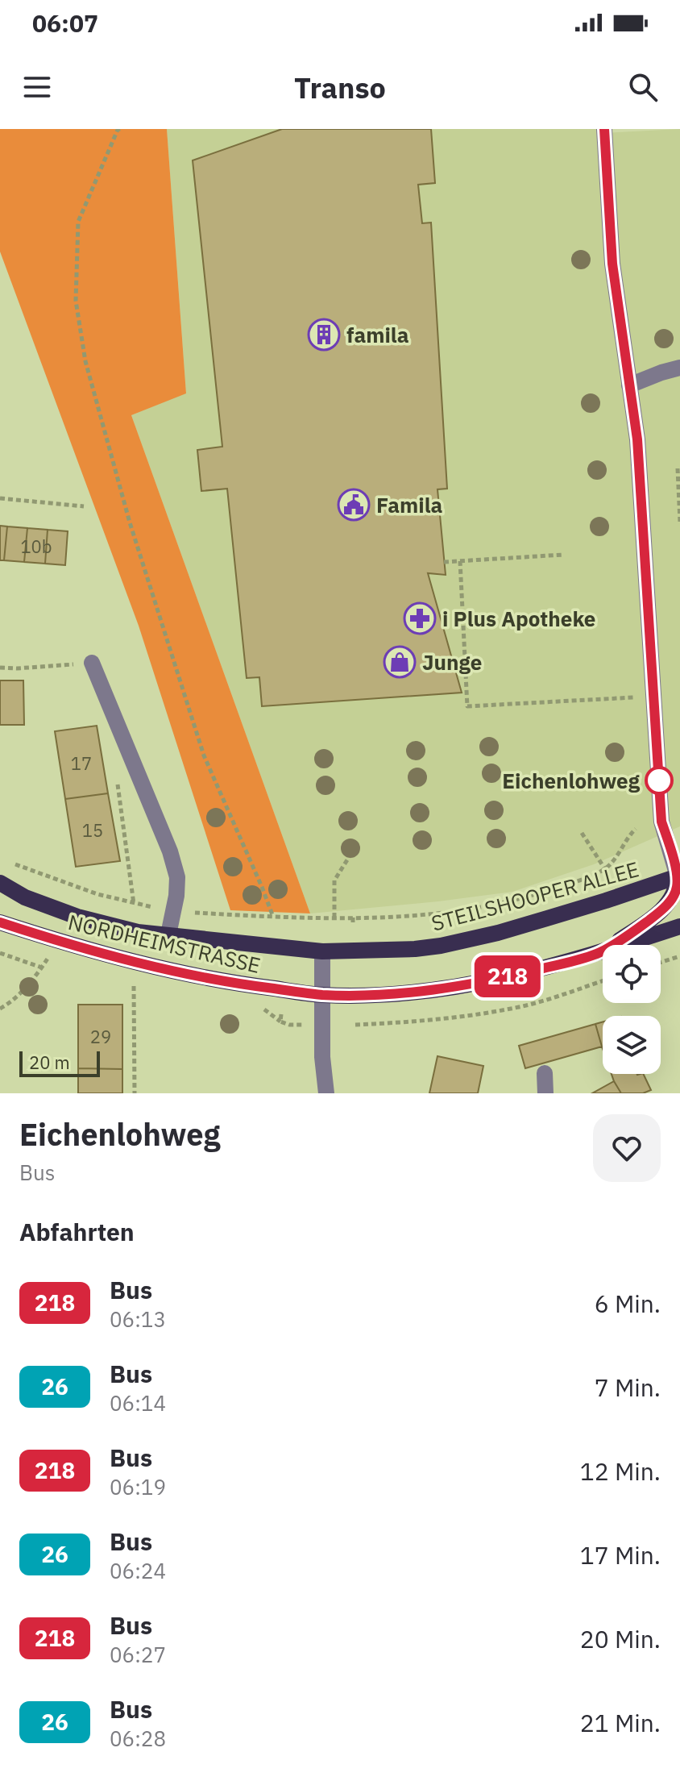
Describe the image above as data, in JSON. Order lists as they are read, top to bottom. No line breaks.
{"streets":{"main road":["STEILSHOOPER ALLEE","NORDHEIMSTRASSE"]},"crossings":[["STEILSHOOPER ALLEE","NORDHEIMSTRASSE"]],"places":{"building":["famila"],"public building":["Famila"],"pharmacy":["i Plus Apotheke"],"shop":["Junge"],"other":["Eichenlohweg"]},"lines":["bus line 218"],"house_numbers":["10b","17","15","29"],"scale_bar":"20 m","page":{"status":"06:07","header":"Transo","on_map":"218","scale":"20 m","heading":[["Eichenlohweg","Bus"],"Abfahrten"],"list":[{"mark":"218","name":"Bus","note":"06:13","value":"6 Min."},{"mark":"26","name":"Bus","note":"06:14","value":"7 Min."},{"mark":"218","name":"Bus","note":"06:19","value":"12 Min."},{"mark":"26","name":"Bus","note":"06:24","value":"17 Min."},{"mark":"218","name":"Bus","note":"06:27","value":"20 Min."},{"mark":"26","name":"Bus","note":"06:28","value":"21 Min."}]}}
